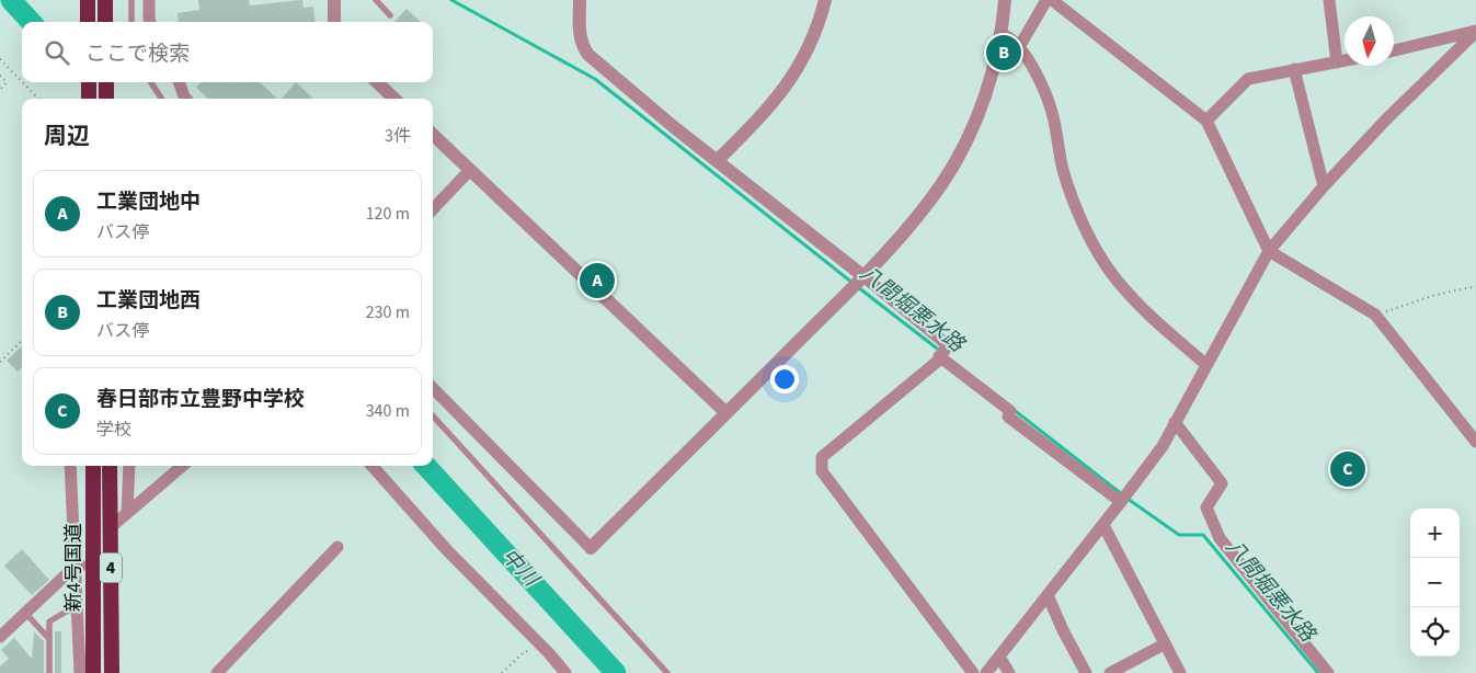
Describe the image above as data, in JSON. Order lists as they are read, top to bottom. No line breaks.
{"streets":{"highway":["新4号国道","4"]},"water":["八間堀悪水路","中川"],"north":"bottom","page":{"search":"ここで検索","pins":["B","A","C"],"heading":["周辺","3件"],"list":[{"mark":"A","name":"工業団地中","note":"バス停","value":"120 m"},{"mark":"B","name":"工業団地西","note":"バス停","value":"230 m"},{"mark":"C","name":"春日部市立豊野中学校","note":"学校","value":"340 m"}],"map_buttons":["+","−"]}}
